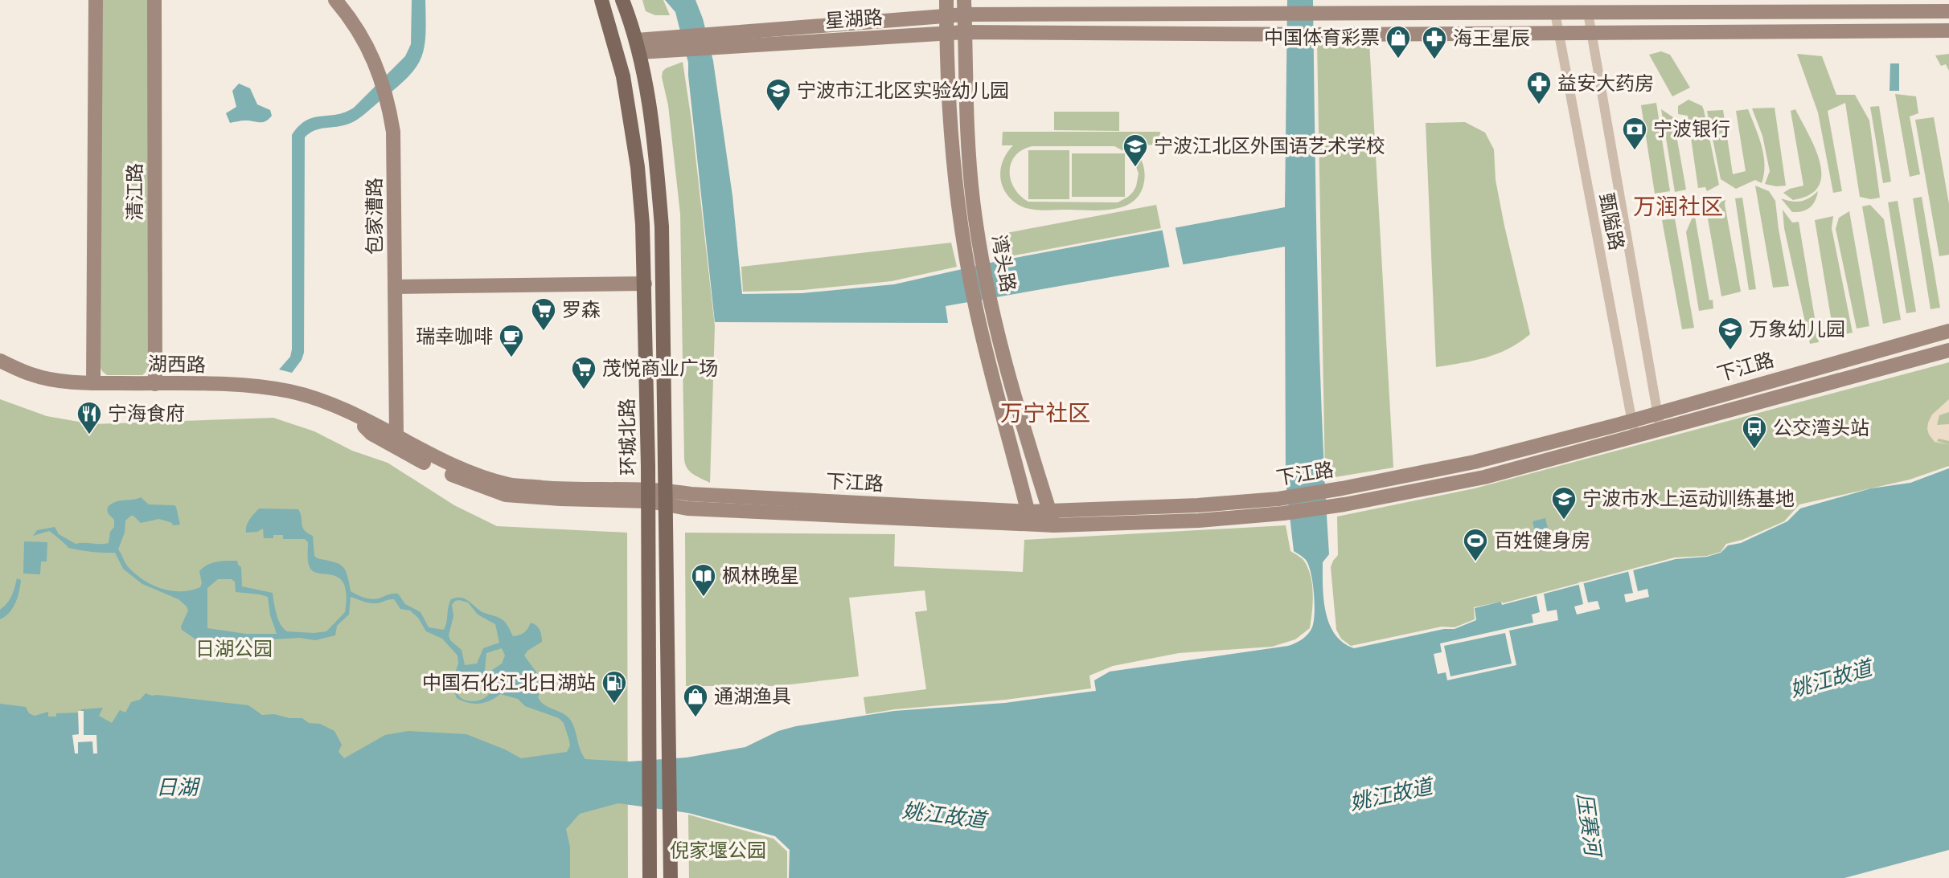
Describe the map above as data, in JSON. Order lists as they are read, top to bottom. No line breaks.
{"streets":{"main road":["环城北路"],"street":["星湖路","清江路","包家漕路","甄隘路","湾头路","湖西路","下江路"]},"crossings":[["星湖路","甄隘路"],["星湖路","湾头路"],["星湖路","环城北路"],["清江路","湖西路"],["包家漕路","湖西路"],["甄隘路","下江路"],["湾头路","下江路"],["湖西路","下江路"],["湖西路","环城北路"],["下江路","环城北路"]],"districts":["万润社区","万宁社区"],"water":["姚江故道","日湖","压赛河"],"parks":["日湖公园","倪家堰公园"],"places":{"shop":["中国体育彩票","通湖渔具"],"pharmacy":["海王星辰","益安大药房"],"school or university":["宁波市江北区实验幼儿园","宁波江北区外国语艺术学校","万象幼儿园","宁波市水上运动训练基地"],"bank":["宁波银行"],"supermarket":["罗森","茂悦商业广场"],"cafe":["瑞幸咖啡"],"restaurant":["宁海食府"],"bus stop":["公交湾头站"],"sports":["百姓健身房"],"library":["枫林晚星"],"fuel station":["中国石化江北日湖站"]}}
